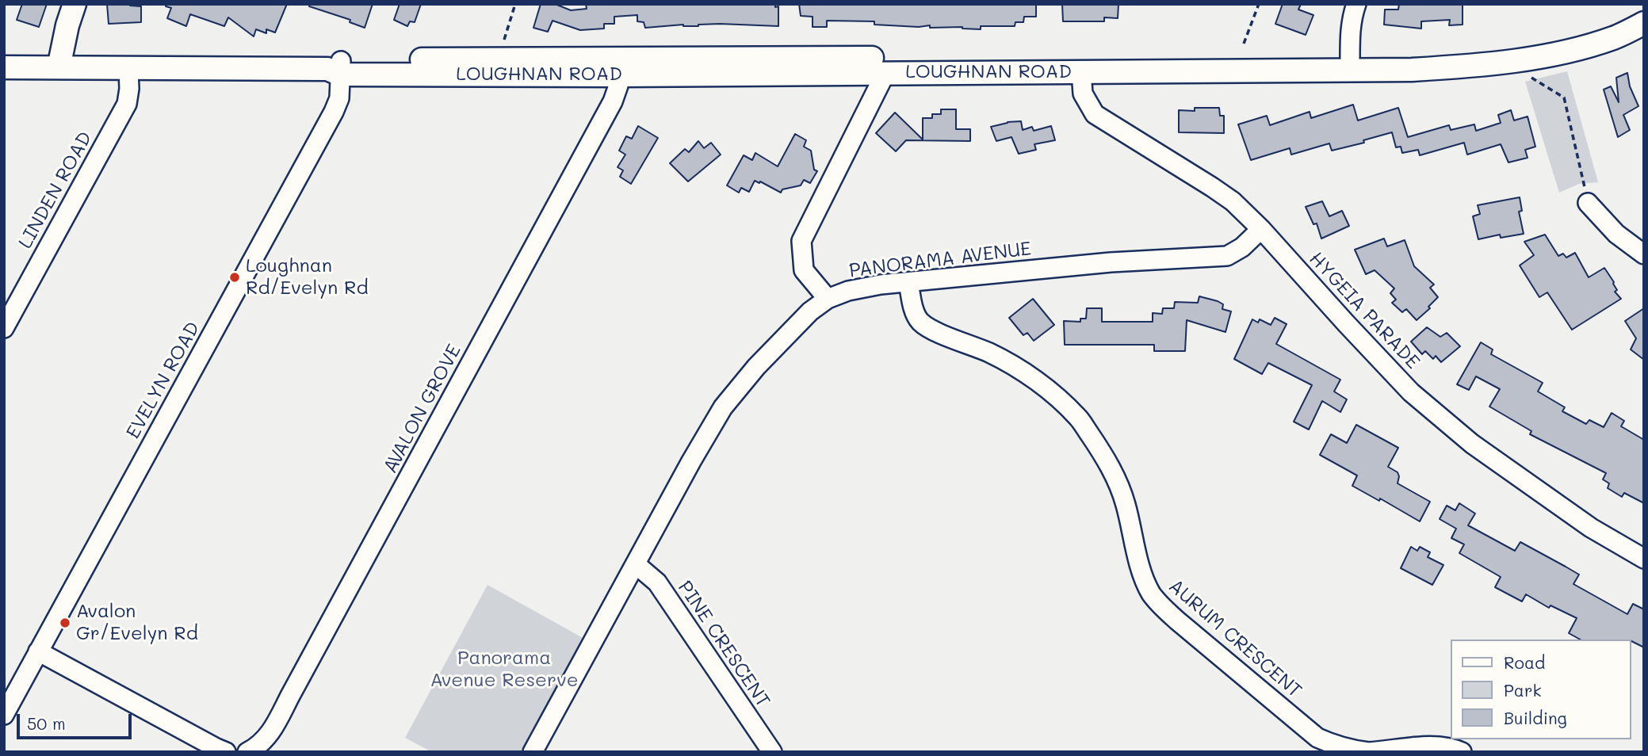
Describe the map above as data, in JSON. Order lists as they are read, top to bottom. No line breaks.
{"streets":{"main road":["LOUGHNAN ROAD"],"street":["LINDEN ROAD","PANORAMA AVENUE","HYGEIA PARADE","EVELYN ROAD","AVALON GROVE","AURUM CRESCENT","PINE CRESCENT"]},"crossings":[["LOUGHNAN ROAD","LINDEN ROAD"],["LOUGHNAN ROAD","HYGEIA PARADE"],["LOUGHNAN ROAD","EVELYN ROAD"],["LOUGHNAN ROAD","AVALON GROVE"],["PANORAMA AVENUE","HYGEIA PARADE"],["PANORAMA AVENUE","AURUM CRESCENT"],["PANORAMA AVENUE","PINE CRESCENT"]],"parks":["Panorama Avenue Reserve"],"places":["Loughnan Rd/Evelyn Rd","Avalon Gr/Evelyn Rd"],"legend":["Road","Park","Building"],"scale_bar":"50 m"}
